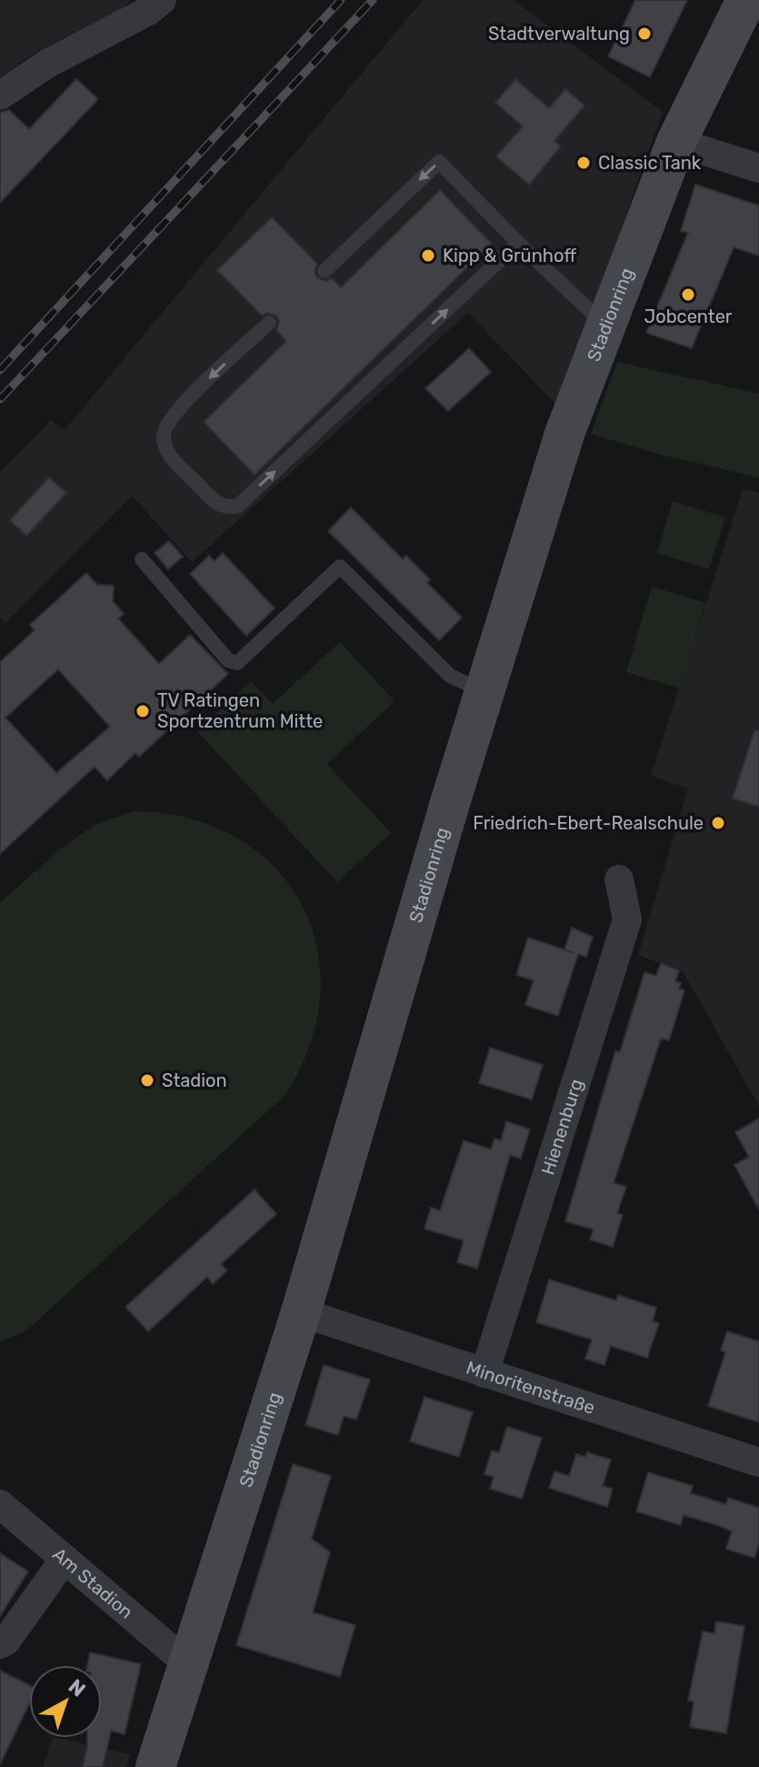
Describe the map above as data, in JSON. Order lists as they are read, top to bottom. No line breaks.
{"streets":{"main road":["Stadionring"],"street":["Hienenburg","Minoritenstraße","Am Stadion"]},"crossings":[["Stadionring","Minoritenstraße"],["Stadionring","Am Stadion"],["Hienenburg","Minoritenstraße"]],"places":["Stadtverwaltung","Classic Tank","Kipp & Grünhoff","Jobcenter","TV Ratingen Sportzentrum Mitte","Friedrich-Ebert-Realschule","Stadion"],"north":"top right"}
